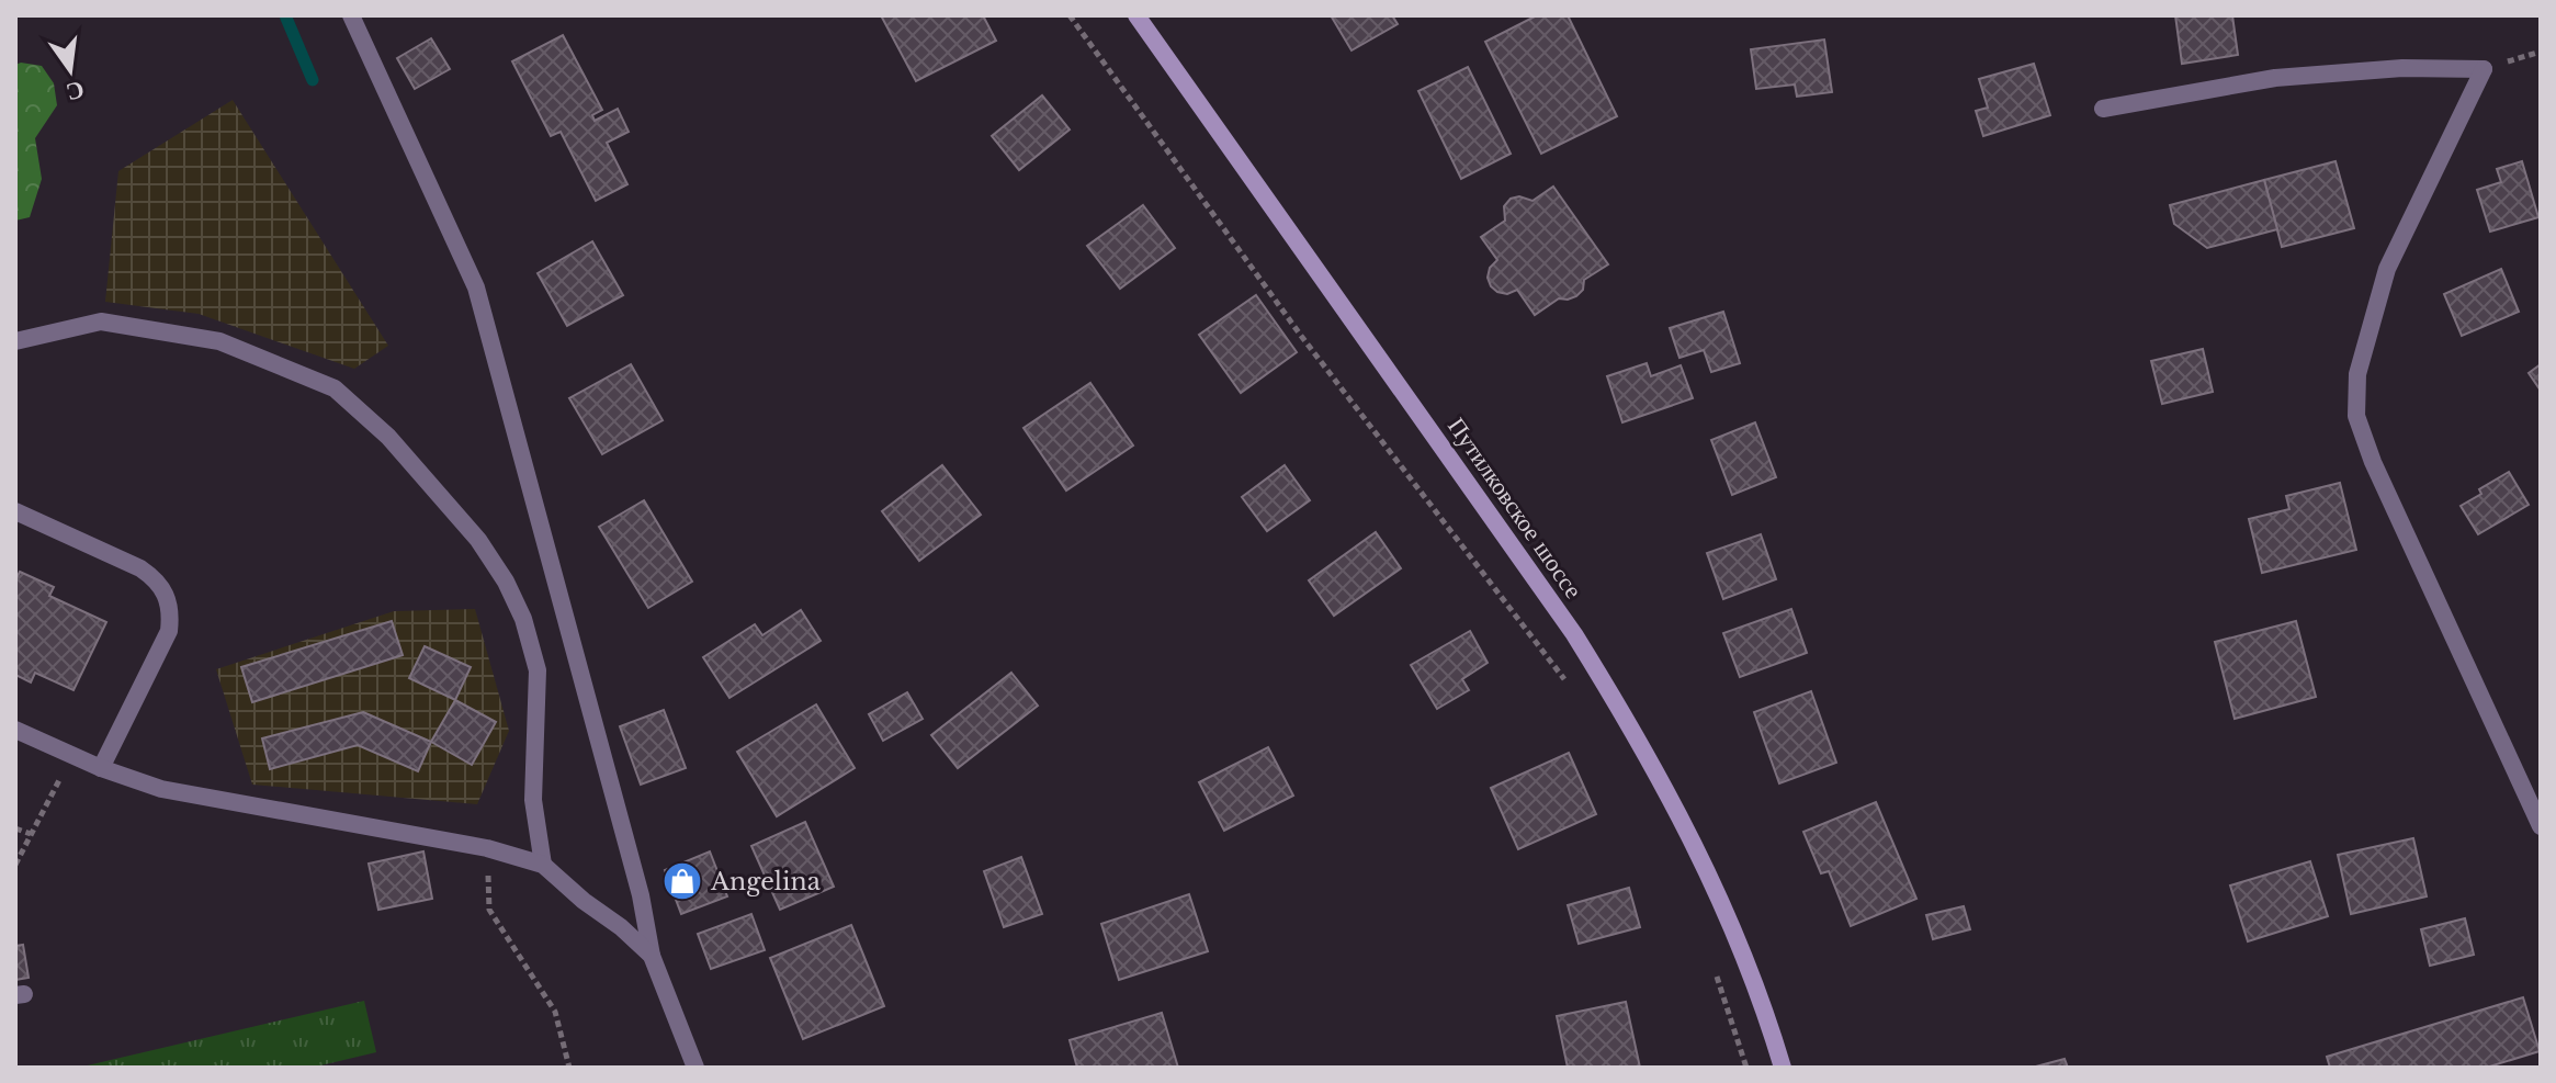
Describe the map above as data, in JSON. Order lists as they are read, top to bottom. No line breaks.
{"streets":{"main road":["Путилковское шоссе"]},"places":{"shop":["Angelina"]},"north":"bottom"}
